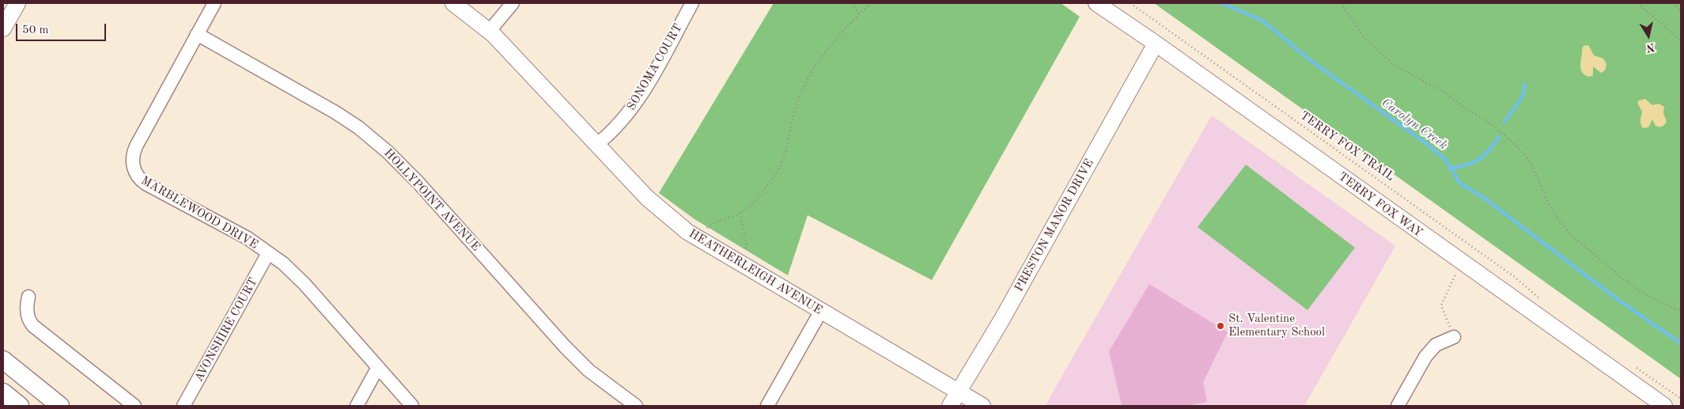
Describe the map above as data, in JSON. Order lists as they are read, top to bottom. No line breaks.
{"streets":{"street":["SONOMA COURT","HOLLYPOINT AVENUE","TERRY FOX WAY","MARBLEWOOD DRIVE","PRESTON MANOR DRIVE","HEATHERLEIGH AVENUE","AVONSHIRE COURT"],"path":["TERRY FOX TRAIL"]},"crossings":[["SONOMA COURT","HEATHERLEIGH AVENUE"],["HOLLYPOINT AVENUE","MARBLEWOOD DRIVE"],["TERRY FOX WAY","PRESTON MANOR DRIVE"],["MARBLEWOOD DRIVE","AVONSHIRE COURT"],["PRESTON MANOR DRIVE","HEATHERLEIGH AVENUE"]],"water":["Carolyn Creek"],"places":["St. Valentine Elementary School"],"scale_bar":"50 m","north":"bottom"}
